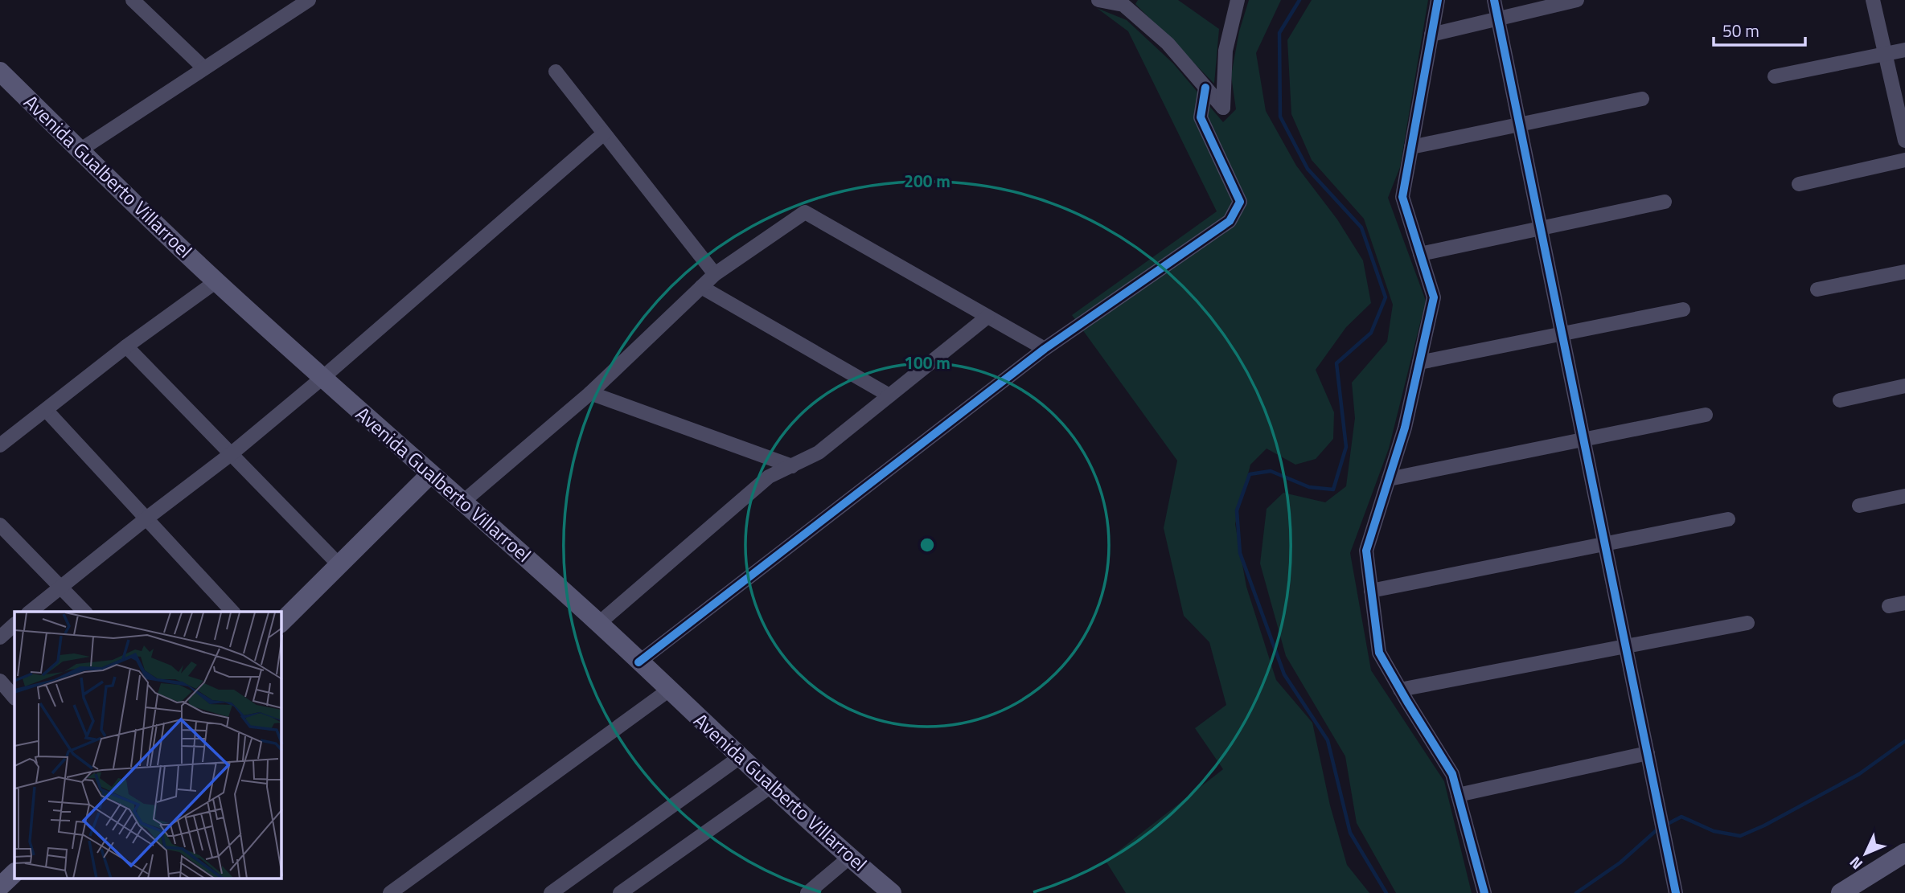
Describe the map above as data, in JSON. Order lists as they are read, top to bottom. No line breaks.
{"streets":{"main road":["Avenida Gualberto Villarroel"]},"scale_bar":"50 m","north":"bottom left","rings":["200 m","100 m"]}
